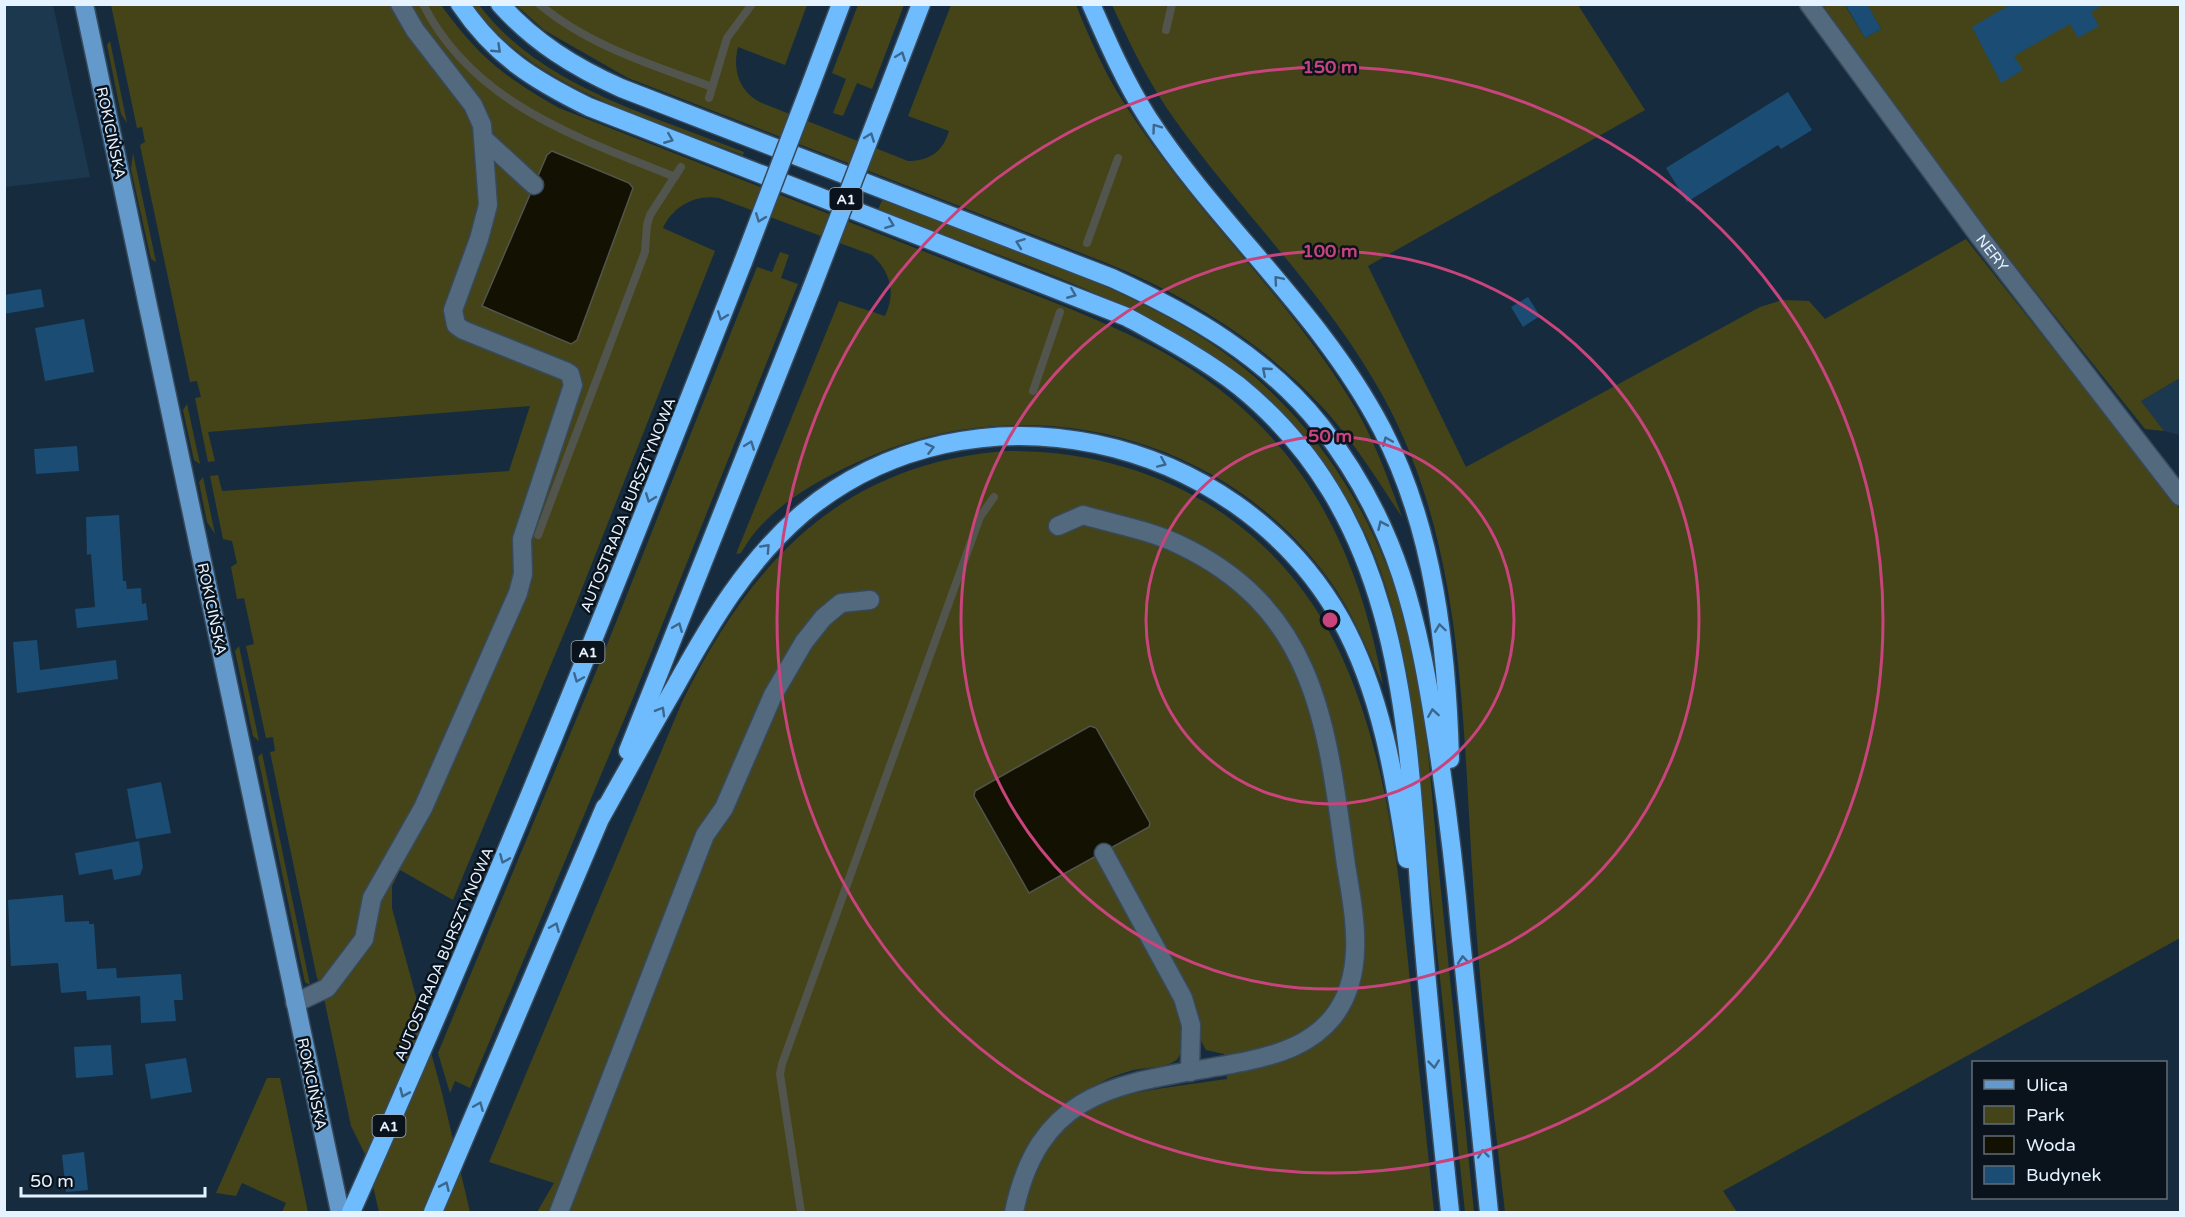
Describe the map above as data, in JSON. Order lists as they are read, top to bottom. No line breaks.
{"streets":{"highway":["A1","AUTOSTRADA BURSZTYNOWA"],"main road":["ROKICIŃSKA"],"street":["NERY"]},"legend":["Ulica","Park","Woda","Budynek"],"scale_bar":"50 m","rings":["150 m","100 m","50 m"]}
